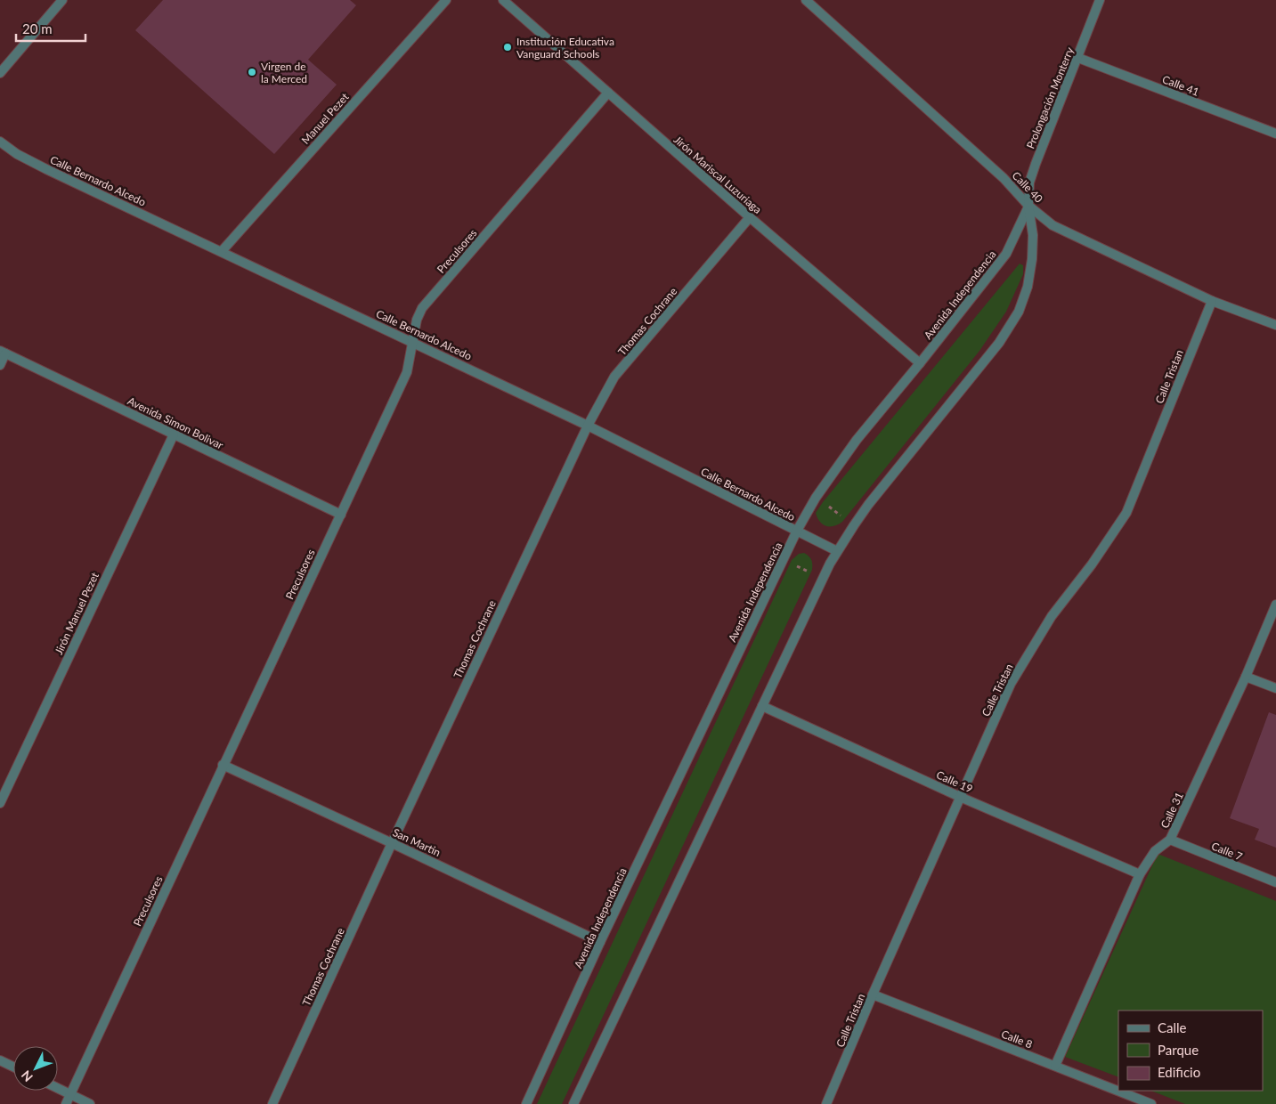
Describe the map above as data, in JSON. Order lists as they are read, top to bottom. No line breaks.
{"streets":{"street":["Calle 41","Prolongación Monterry","Manuel Pezet","Jirón Mariscal Luzuriaga","Calle Bernardo Alcedo","Calle 40","Preculsores","Avenida Independencia","Thomas Cochrane","Calle Tristan","Avenida Simon Bolivar","Jirón Manuel Pezet","Calle 19","Calle 31","San Martin","Calle 7","Calle 8"]},"crossings":[["Calle 41","Prolongación Monterry"],["Prolongación Monterry","Calle 40"],["Prolongación Monterry","Avenida Independencia"],["Manuel Pezet","Calle Bernardo Alcedo"],["Jirón Mariscal Luzuriaga","Preculsores"],["Jirón Mariscal Luzuriaga","Avenida Independencia"],["Jirón Mariscal Luzuriaga","Thomas Cochrane"],["Calle Bernardo Alcedo","Preculsores"],["Calle Bernardo Alcedo","Avenida Independencia"],["Calle Bernardo Alcedo","Thomas Cochrane"],["Calle 40","Avenida Independencia"],["Calle 40","Calle Tristan"],["Preculsores","Avenida Simon Bolivar"],["Preculsores","San Martin"],["Avenida Independencia","San Martin"],["Thomas Cochrane","San Martin"],["Calle Tristan","Calle 19"],["Calle Tristan","Calle 8"],["Avenida Simon Bolivar","Jirón Manuel Pezet"],["Calle 19","Calle 31"],["Calle 31","Calle 7"],["Calle 31","Calle 8"]],"places":["Institución Educativa Vanguard Schools","Virgen de la Merced"],"legend":["Calle","Parque","Edificio"],"scale_bar":"20 m","north":"bottom left"}
